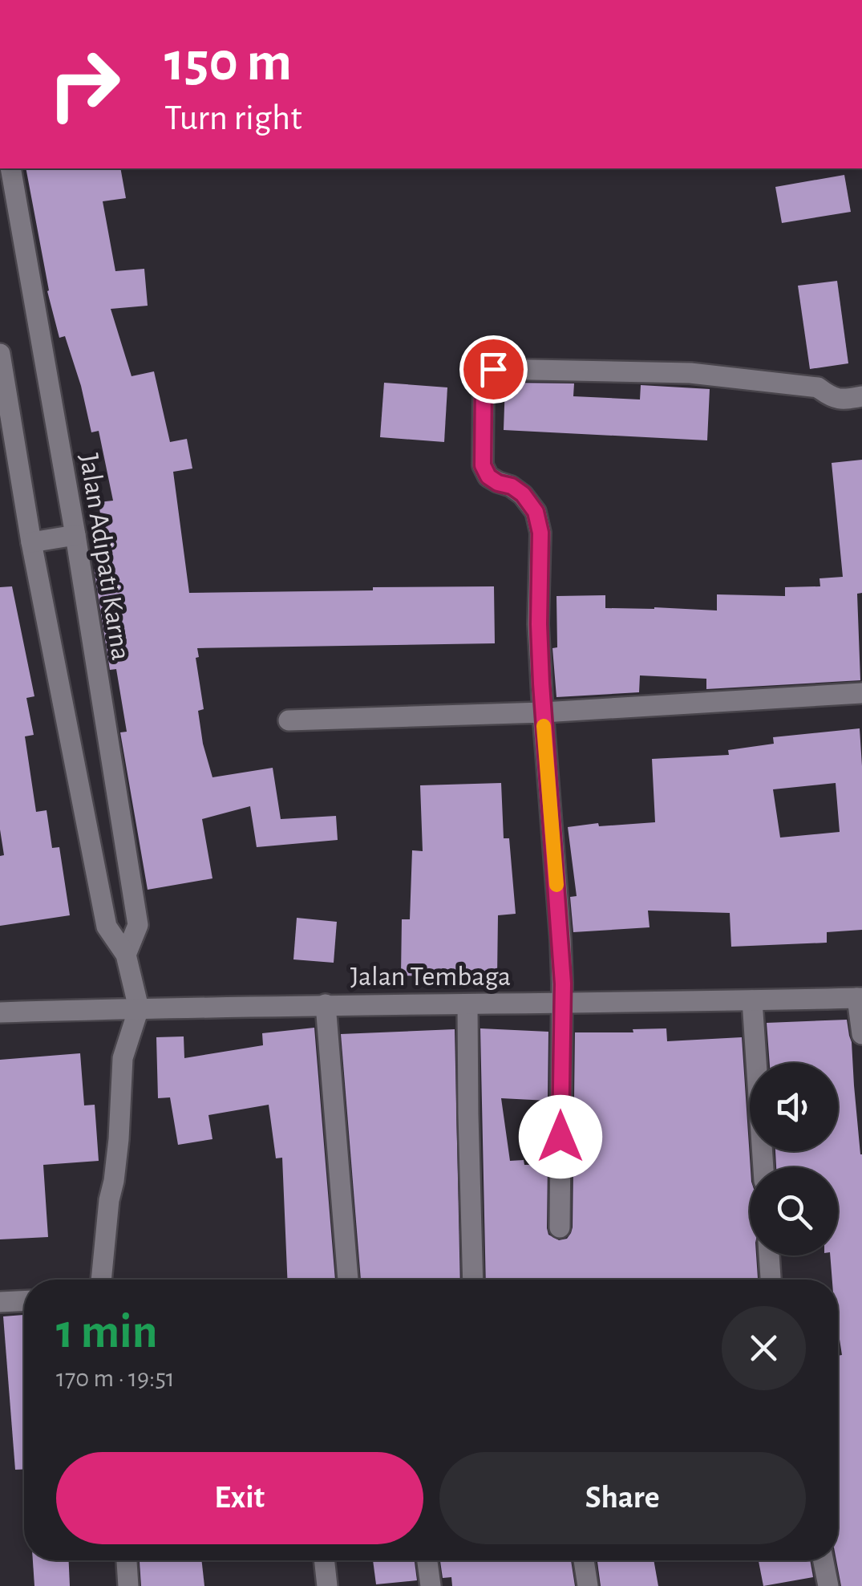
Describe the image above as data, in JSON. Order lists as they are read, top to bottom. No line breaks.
{"streets":{"street":["Jalan Adipati Karna","Jalan Tembaga"]},"crossings":[["Jalan Adipati Karna","Jalan Tembaga"]],"page":{"turn":["150 m","Turn right"],"heading":["1 min","170 m · 19:51"],"buttons":["Exit","Share"]}}
